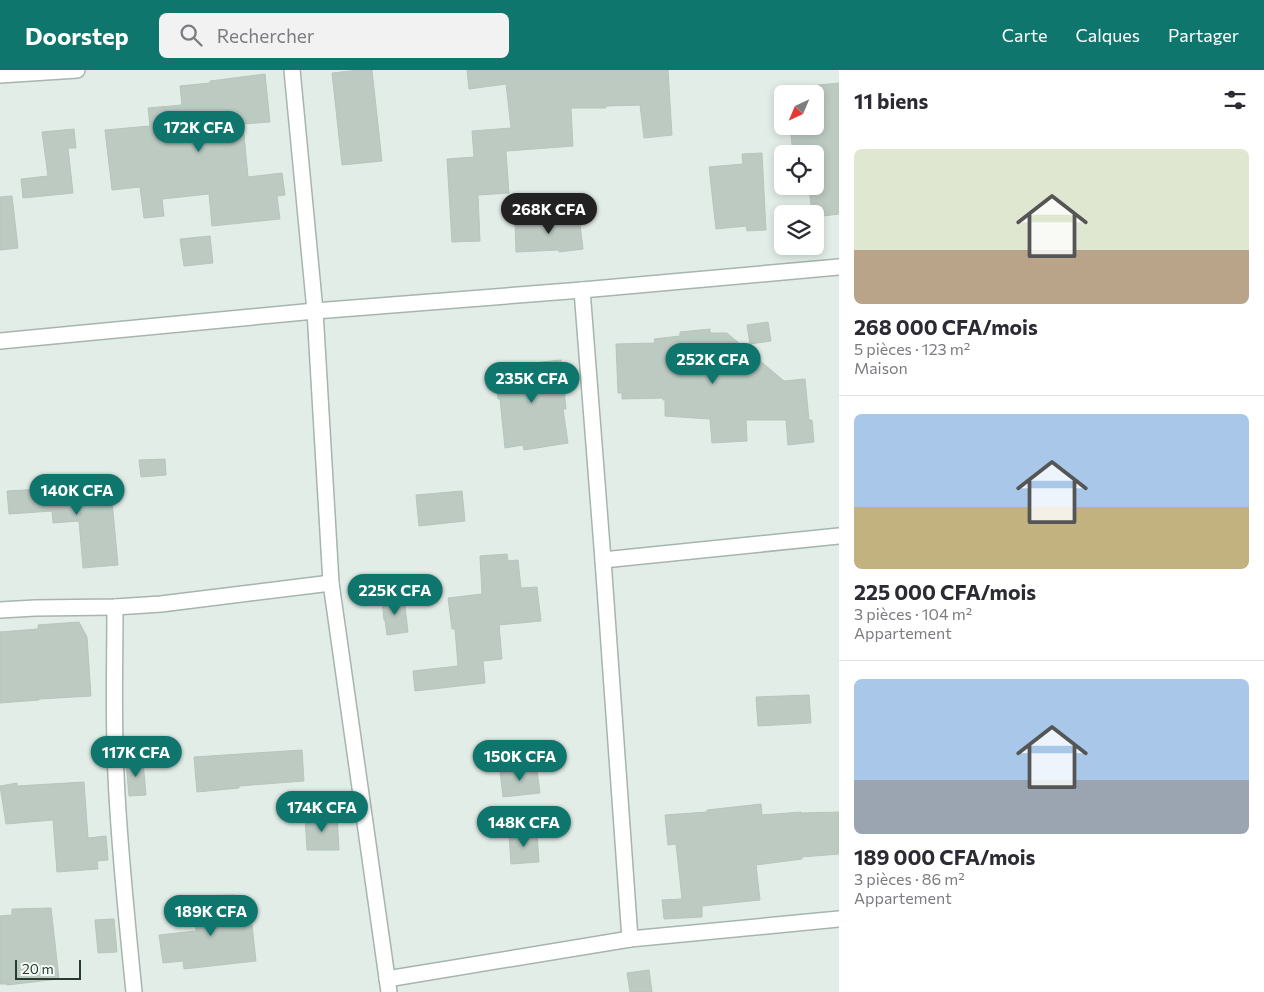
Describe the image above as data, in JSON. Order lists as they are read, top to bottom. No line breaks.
{"scale_bar":"20 m","north":"bottom left","page":{"header":"Doorstep","search":"Rechercher","nav":["Carte","Calques","Partager"],"heading":"11 biens","price":["172K CFA","268K CFA","252K CFA","235K CFA","140K CFA","225K CFA","117K CFA","150K CFA","174K CFA","148K CFA","189K CFA"],"list":[{"name":"268 000 CFA/mois","note":"5 pièces · 123 m² · Maison"},{"name":"225 000 CFA/mois","note":"3 pièces · 104 m² · Appartement"},{"name":"189 000 CFA/mois","note":"3 pièces · 86 m² · Appartement"}],"scale":"20 m"}}
